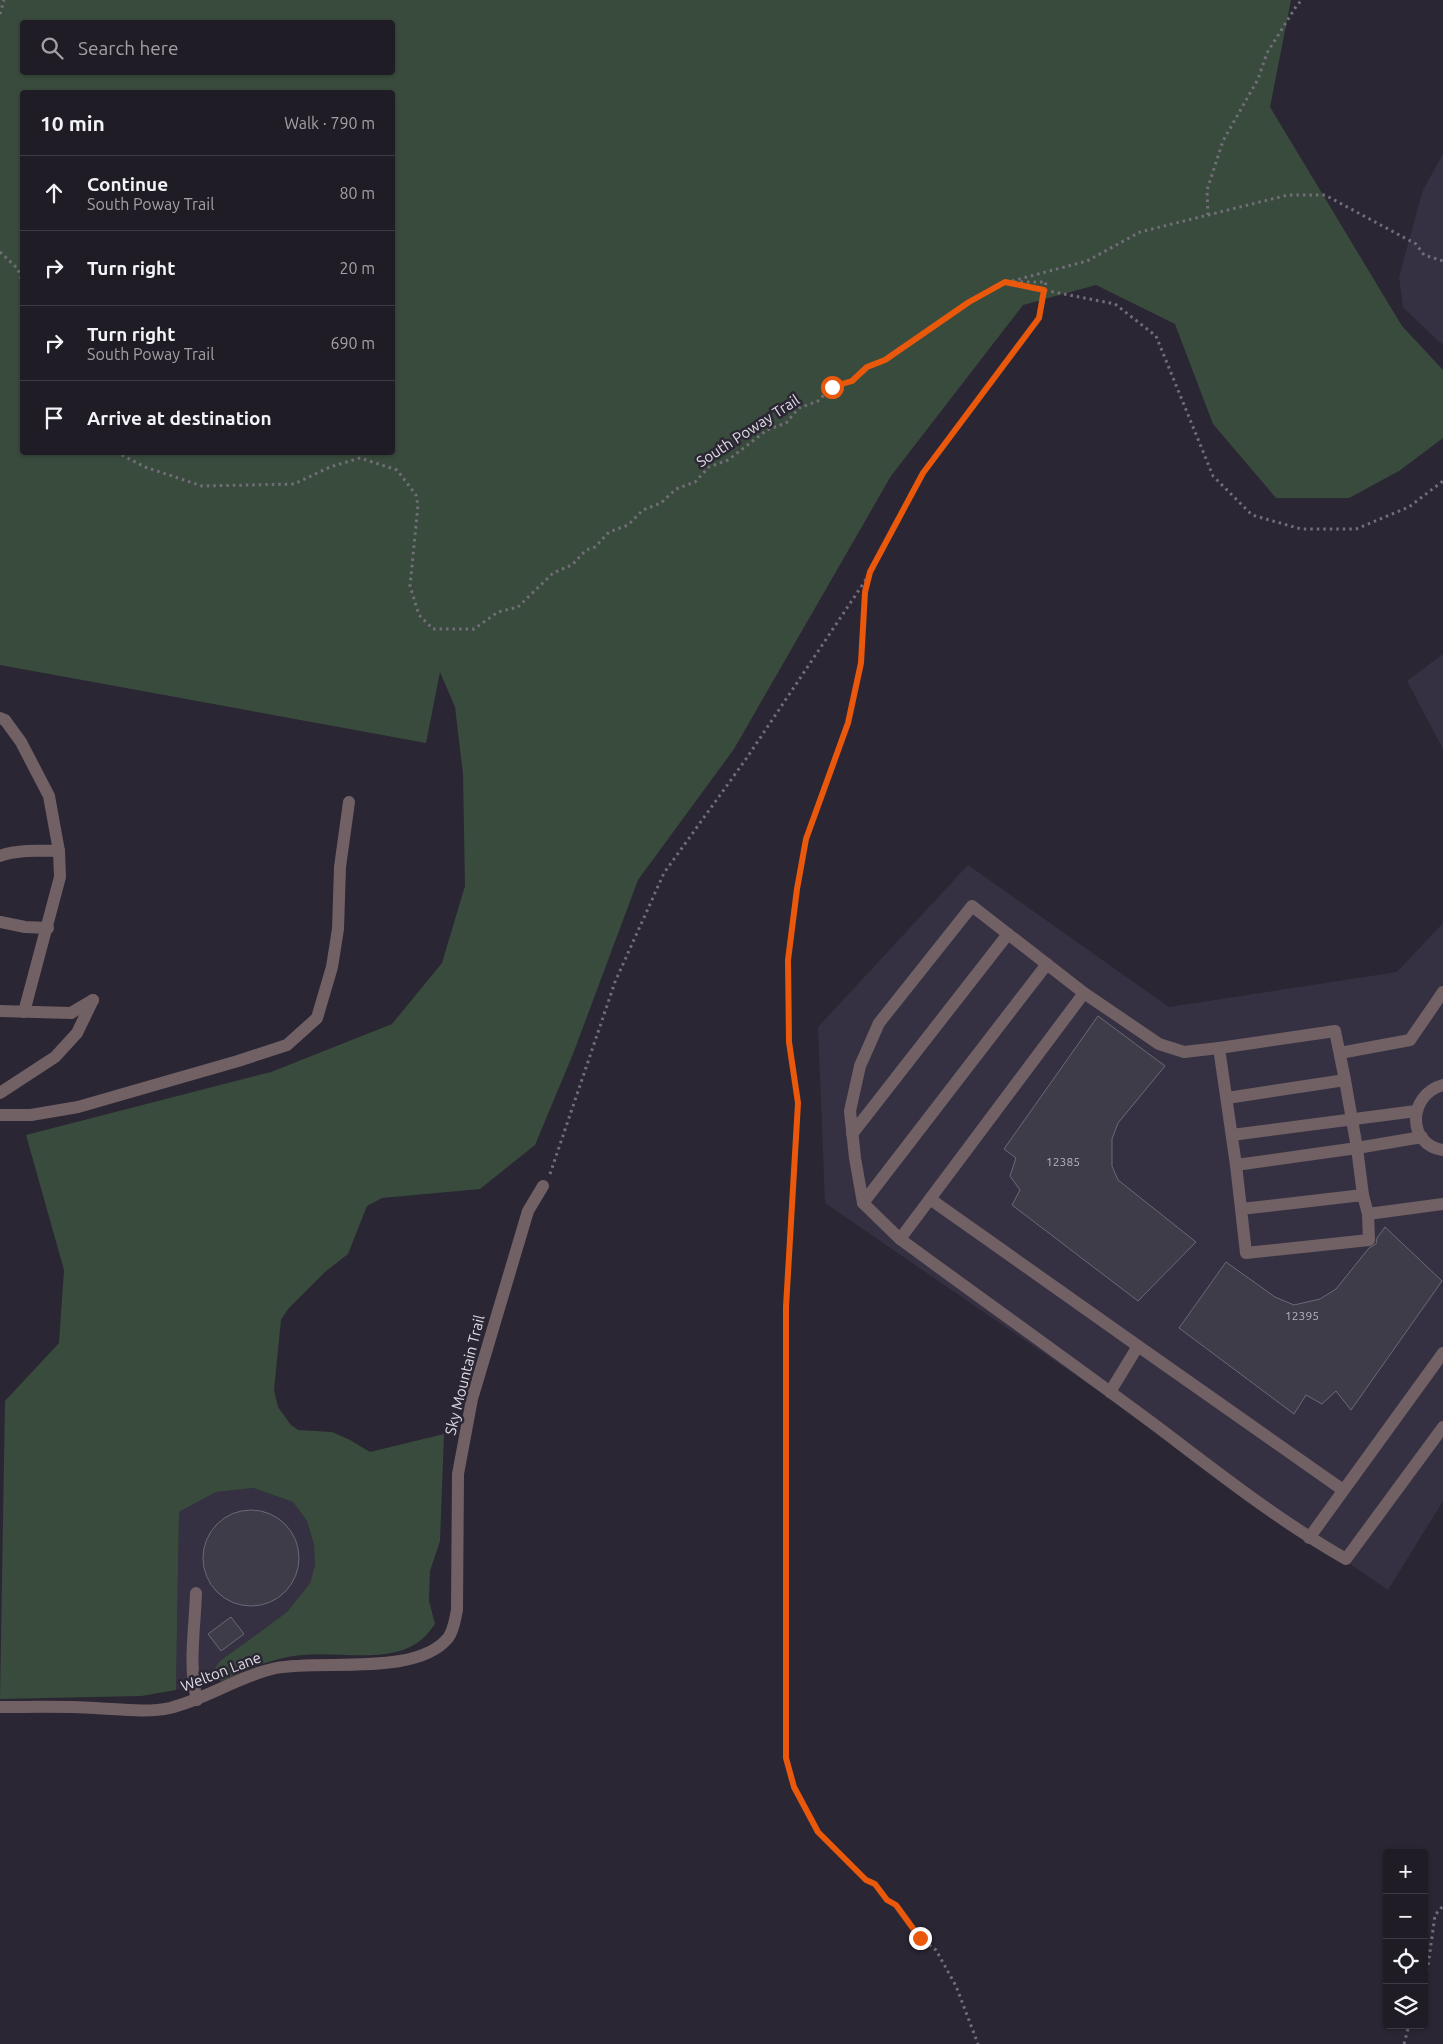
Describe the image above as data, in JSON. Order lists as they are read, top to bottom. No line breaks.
{"streets":{"street":["Sky Mountain Trail","Welton Lane"],"path":["South Poway Trail"]},"crossings":[["Sky Mountain Trail","Welton Lane"]],"house_numbers":["12385","12395"],"page":{"search":"Search here","heading":["10 min","Walk · 790 m"],"list":[["Continue","South Poway Trail","80 m"],["Turn right","20 m"],["Turn right","South Poway Trail","690 m"],"Arrive at destination"],"map_buttons":["+","−"]}}
